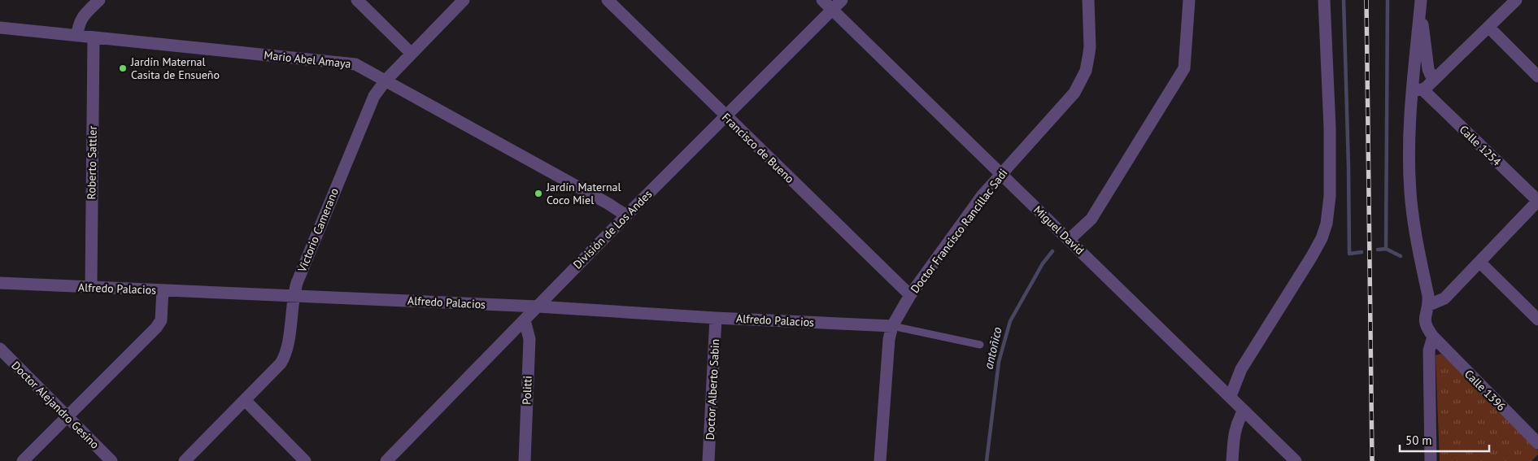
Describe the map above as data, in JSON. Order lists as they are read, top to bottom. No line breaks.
{"streets":{"street":["Mario Abel Amaya","Calle 1254","Francisco de Bueno","Roberto Sattler","División de Los Andes","Victorio Camerano","Miguel David","Doctor Francisco Rancillac Sadi","Alfredo Palacios","Doctor Alberto Sabin","Politti","Calle 1396","Doctor Alejandro Gesino"]},"crossings":[["Mario Abel Amaya","Roberto Sattler"],["Mario Abel Amaya","División de Los Andes"],["Mario Abel Amaya","Victorio Camerano"],["Francisco de Bueno","División de Los Andes"],["Francisco de Bueno","Doctor Francisco Rancillac Sadi"],["Roberto Sattler","Alfredo Palacios"],["División de Los Andes","Miguel David"],["División de Los Andes","Alfredo Palacios"],["División de Los Andes","Politti"],["Victorio Camerano","Alfredo Palacios"],["Miguel David","Doctor Francisco Rancillac Sadi"],["Doctor Francisco Rancillac Sadi","Alfredo Palacios"],["Alfredo Palacios","Doctor Alberto Sabin"]],"water":["antoñico"],"places":["Jardín Maternal Casita de Ensueño","Jardín Maternal Coco Miel"],"scale_bar":"50 m"}
